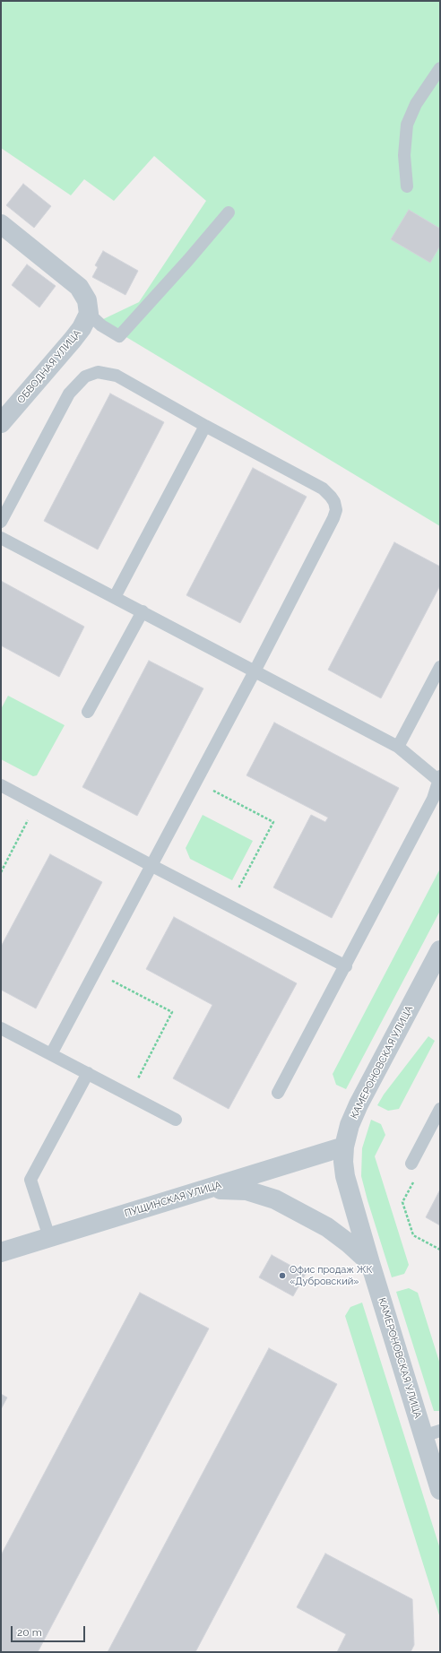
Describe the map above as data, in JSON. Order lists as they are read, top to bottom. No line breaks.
{"streets":{"street":["ОБВОДНАЯ УЛИЦА","КАМЕРОНОВСКАЯ УЛИЦА","ПУЩИНСКАЯ УЛИЦА"]},"crossings":[["КАМЕРОНОВСКАЯ УЛИЦА","ПУЩИНСКАЯ УЛИЦА"]],"places":["Офис продаж ЖК «Дубровский»"],"scale_bar":"20 m"}
